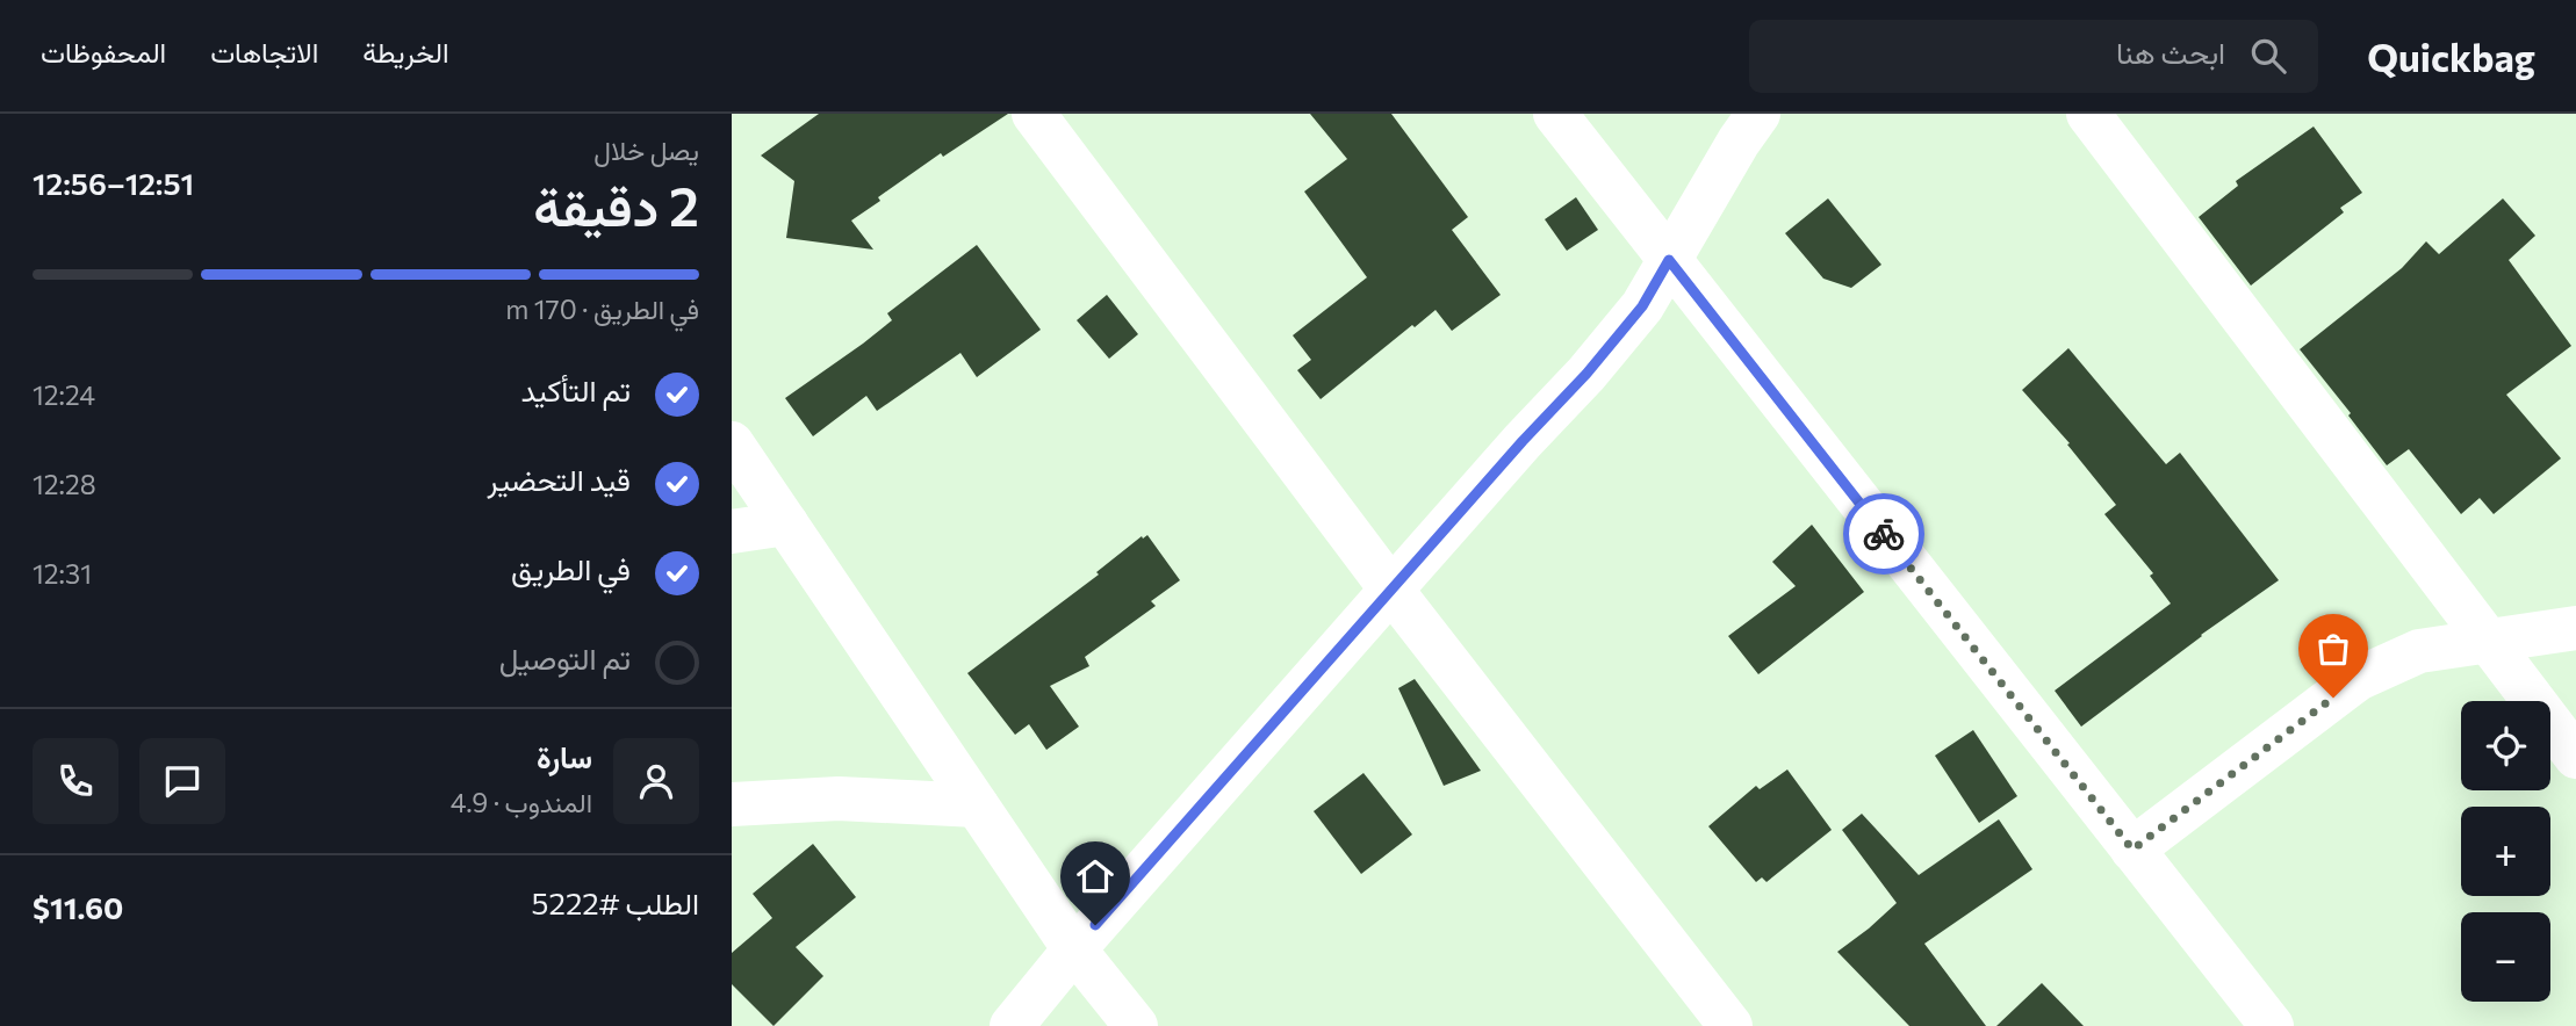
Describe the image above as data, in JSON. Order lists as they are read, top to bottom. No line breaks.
{"page":{"header":"Quickbag","search":"ابحث هنا","nav":["الخريطة","الاتجاهات","المحفوظات"],"heading":["2 دقيقة","يصل خلال","12:51–12:56"],"panel":["سارة","المندوب · 4.9","الطلب #5222","$11.60"],"bar":"في الطريق · 170 m","list":[["تم التأكيد","12:24"],["قيد التحضير","12:28"],["في الطريق","12:31"],"تم التوصيل"],"map_buttons":["+","−"]}}
